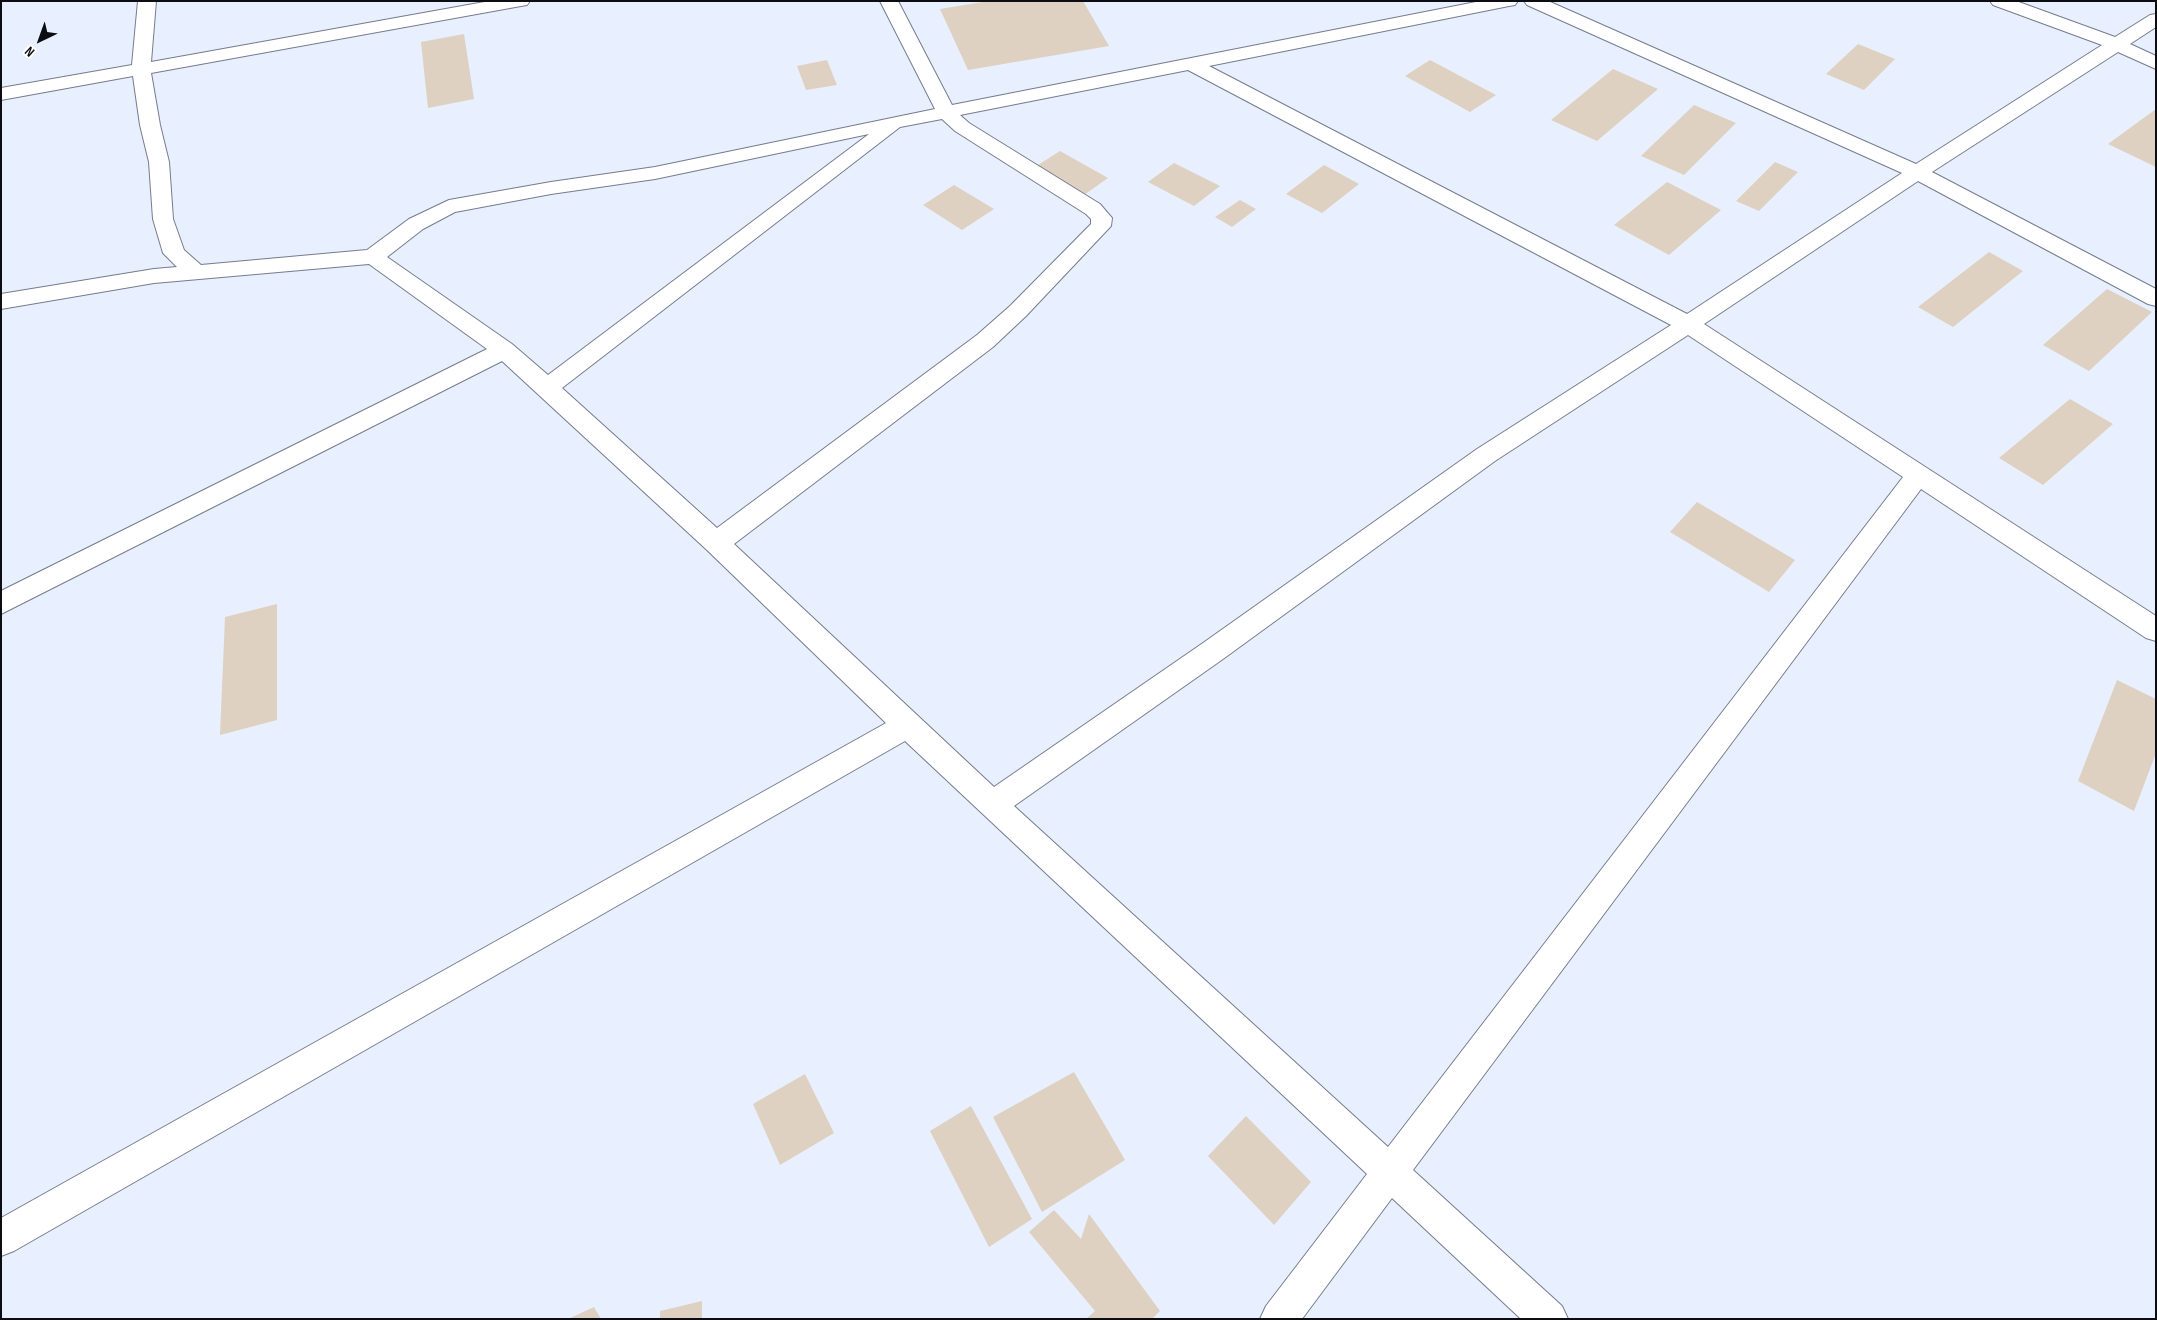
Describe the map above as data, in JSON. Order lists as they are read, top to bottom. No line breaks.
{"north":"bottom left"}
